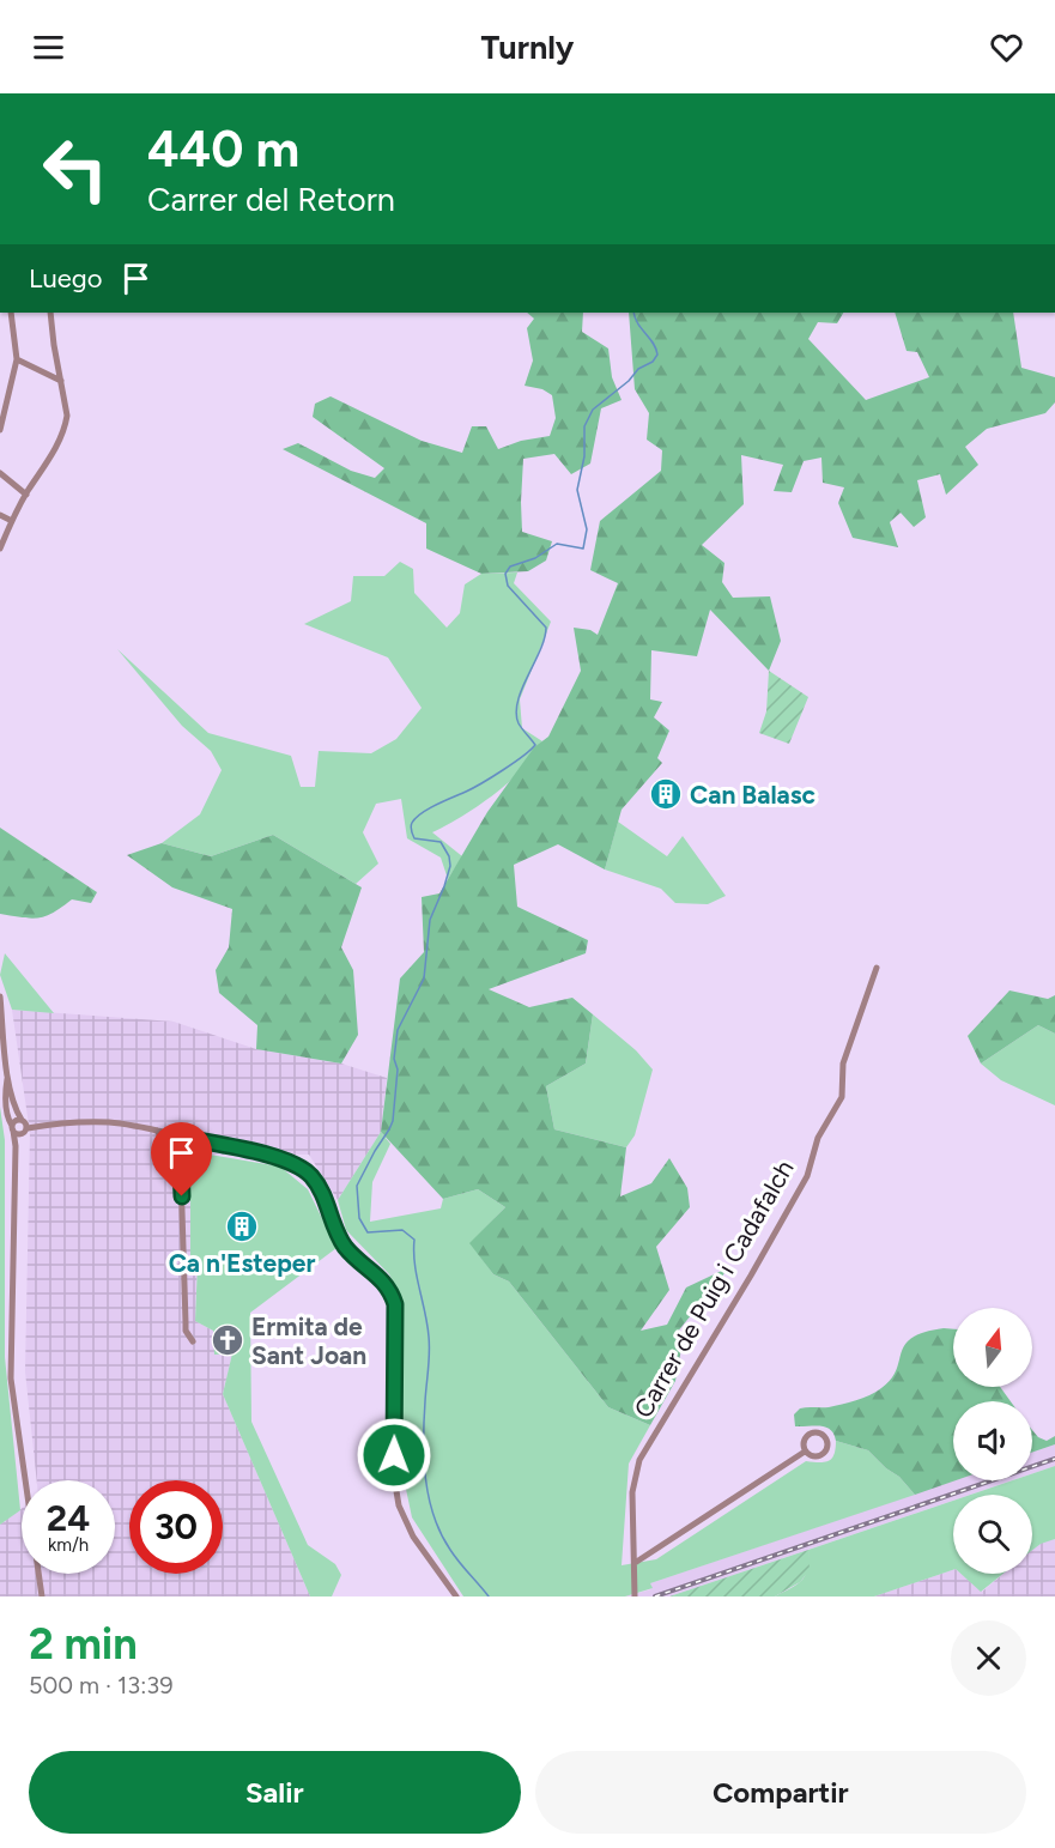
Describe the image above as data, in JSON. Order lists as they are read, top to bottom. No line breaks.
{"streets":{"street":["Carrer de Puig i Cadafalch"]},"places":{"building":["Can Balasc","Ca n'Esteper"],"church":["Ermita de Sant Joan"]},"north":"top","page":{"header":"Turnly","turn":["440 m","Carrer del Retorn"],"then":"Luego","speed":"24 km/h","limit":"30","heading":["2 min","500 m · 13:39"],"buttons":["Salir","Compartir"]}}
